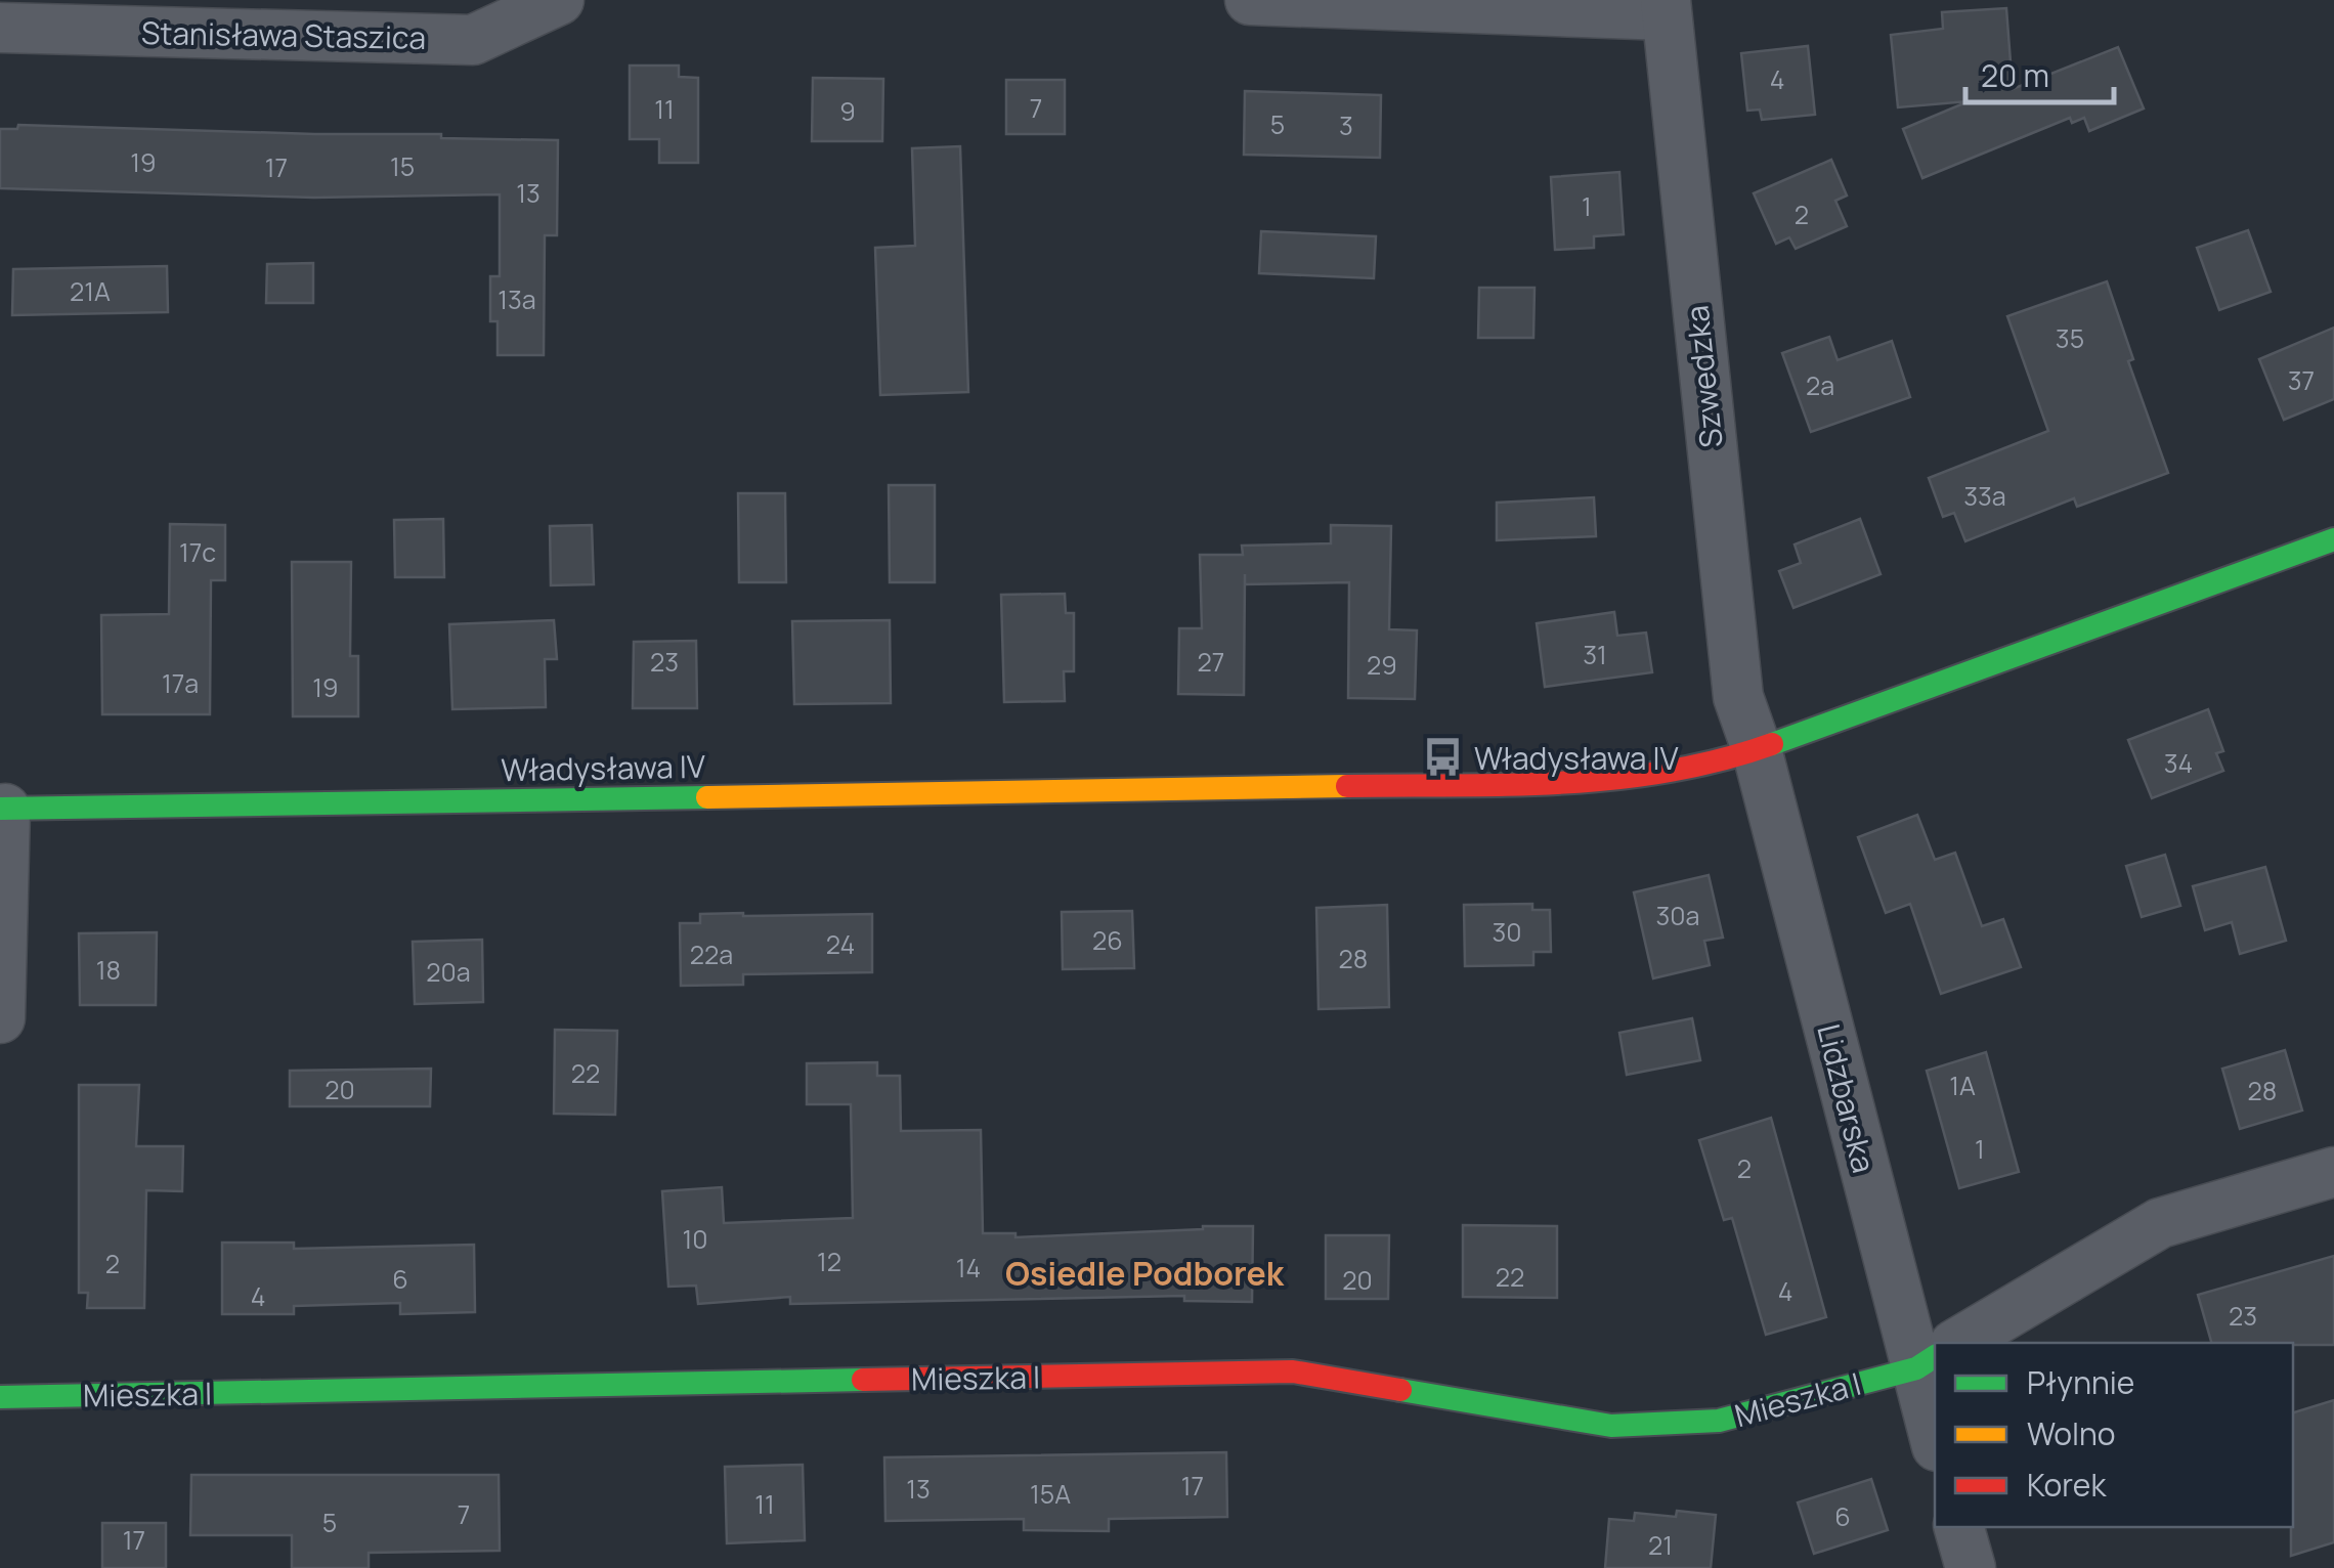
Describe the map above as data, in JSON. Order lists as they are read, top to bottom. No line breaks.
{"streets":{"street":["Stanisława Staszica","Szwedzka","Władysława IV","Lidzbarska","Mieszka I"]},"crossings":[["Szwedzka","Władysława IV"],["Szwedzka","Lidzbarska"],["Władysława IV","Lidzbarska"]],"districts":["Osiedle Podborek"],"places":{"bus stop":["Władysława IV"]},"house_numbers":["4","7","11","9","5","3","19","15","17","13","1","2","21A","13a","35","37","2a","33a","17c","31","23","27","29","17a","19","34","30a","30","26","24","22a","28","18","20a","22","1A","20","28","1","2","10","12","2","14","22","6","20","4","4","23","17","13","15A","11","7","6","5","17","21"],"legend":["Płynnie","Wolno","Korek"],"scale_bar":"20 m"}
